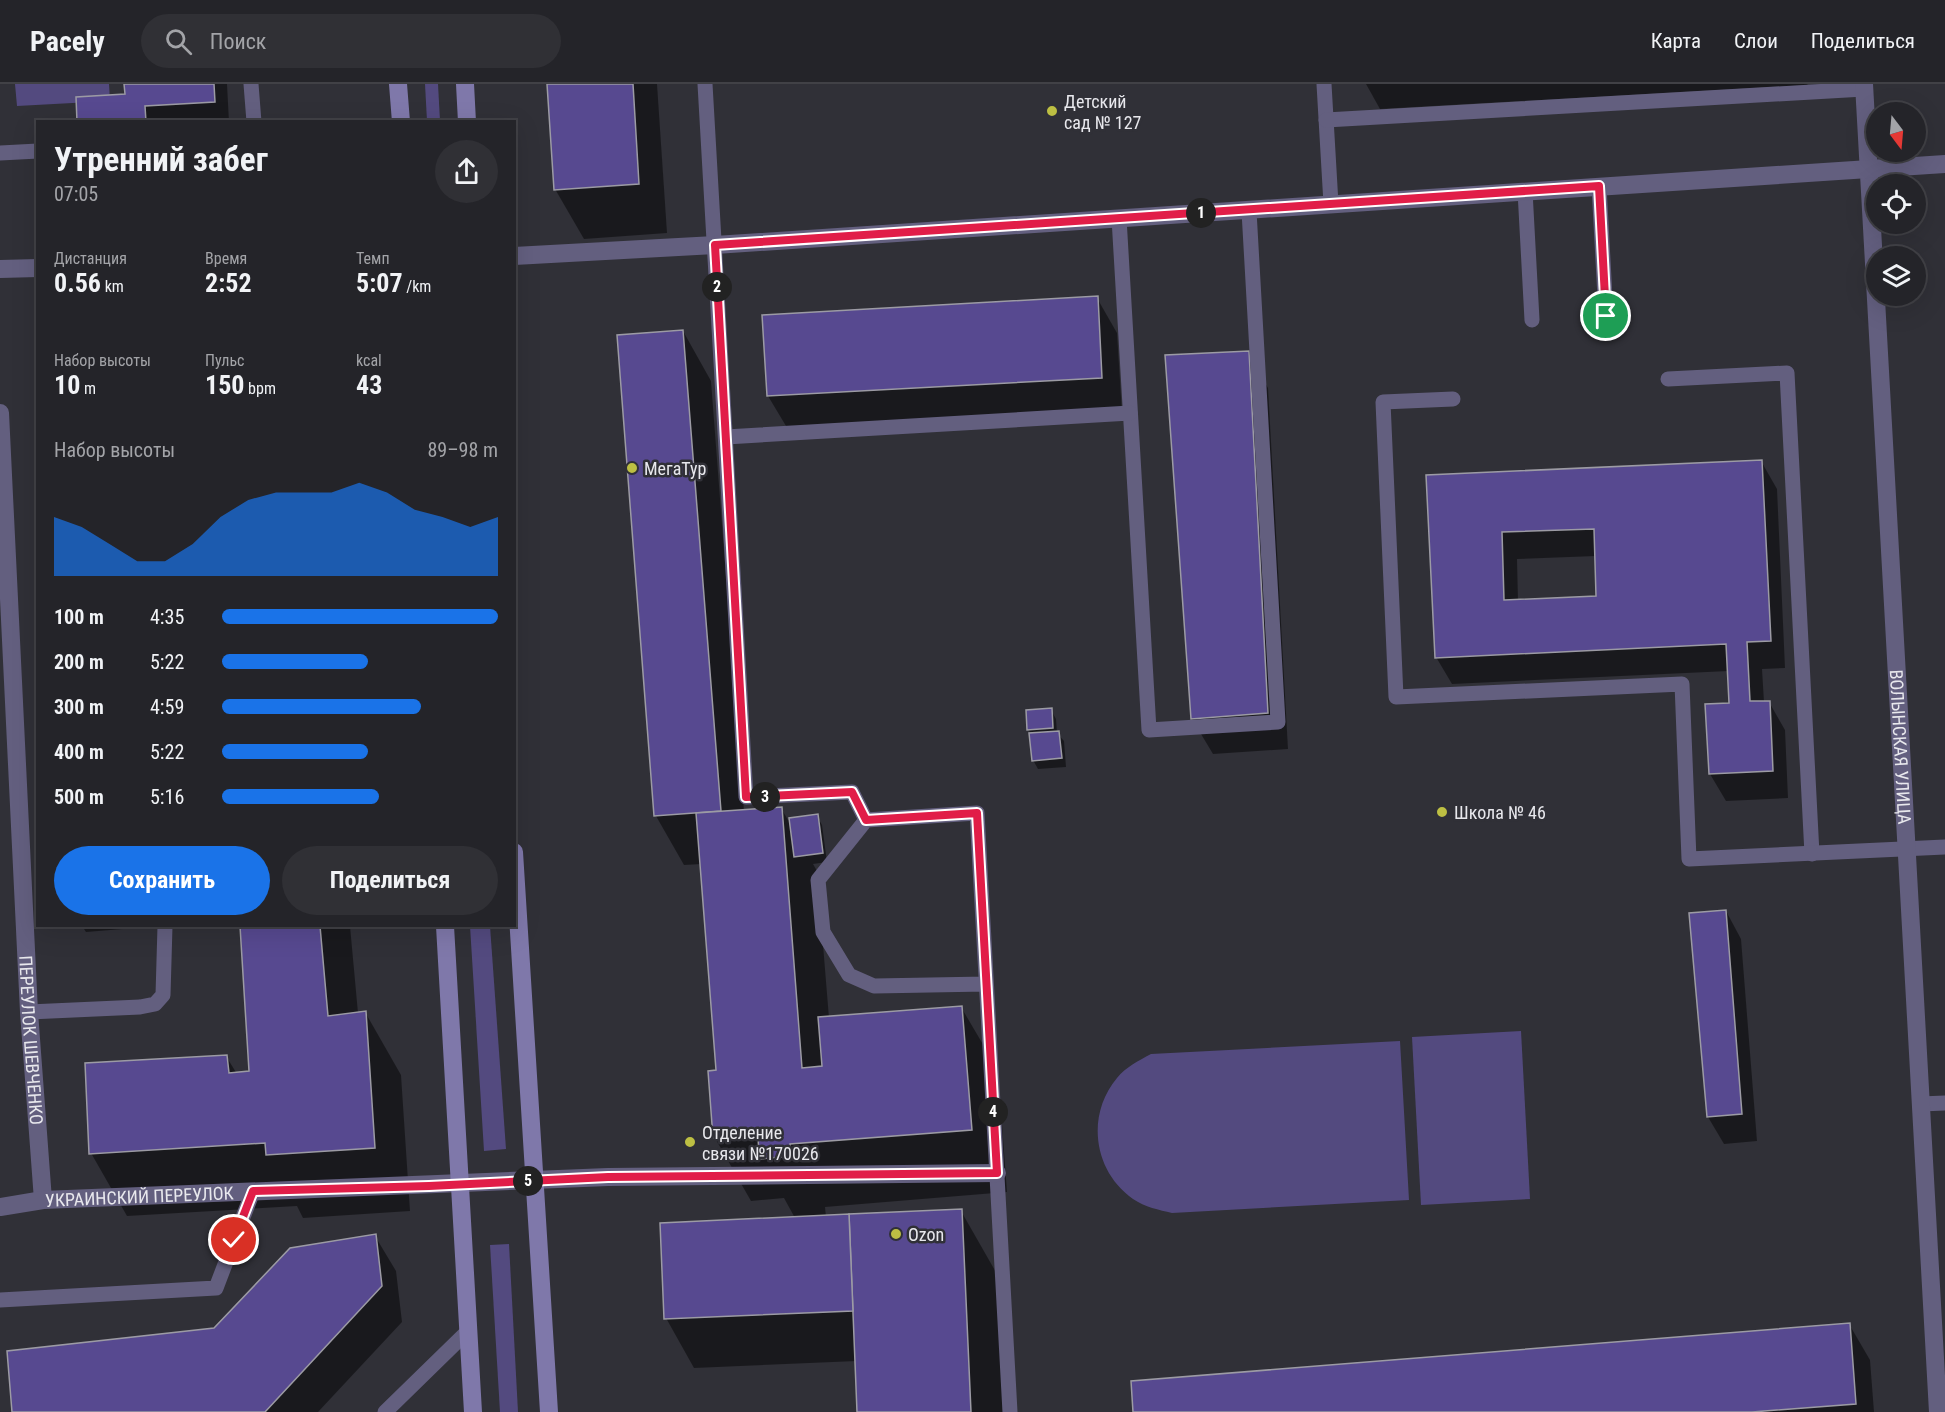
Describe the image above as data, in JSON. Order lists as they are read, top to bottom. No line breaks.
{"streets":{"street":["ВОЛЫНСКАЯ УЛИЦА","ПЕРЕУЛОК ШЕВЧЕНКО","УКРАИНСКИЙ ПЕРЕУЛОК"]},"crossings":[["ПЕРЕУЛОК ШЕВЧЕНКО","УКРАИНСКИЙ ПЕРЕУЛОК"]],"places":["Детский сад № 127","МегаТур","Школа № 46","Отделение связи №170026","Ozon"],"north":"bottom","page":{"header":"Pacely","search":"Поиск","nav":["Карта","Слои","Поделиться"],"heading":["Утренний забег","07:05"],"pins":["1","2","3","4","5"],"stats":[["Дистанция","0.56 km"],["Время","2:52"],["Темп","5:07 /km"],["Набор высоты","10 m"],["Пульс","150 bpm"],["kcal","43"]],"chart":["Набор высоты","89–98 m"],"list":[{"name":"100 m","note":"4:35"},{"name":"200 m","note":"5:22"},{"name":"300 m","note":"4:59"},{"name":"400 m","note":"5:22"},{"name":"500 m","note":"5:16"}],"buttons":["Сохранить","Поделиться"]}}
